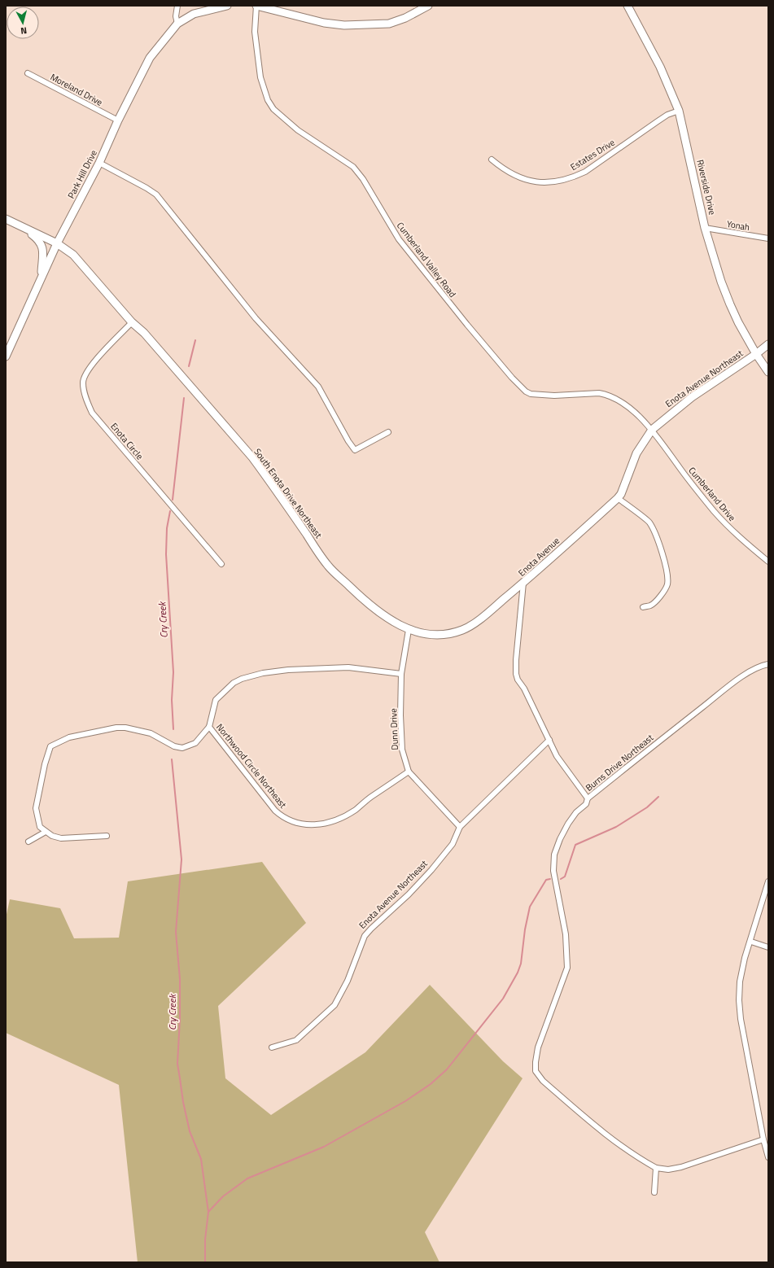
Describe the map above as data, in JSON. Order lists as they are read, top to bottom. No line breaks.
{"streets":{"street":["Moreland Drive","Estates Drive","Park Hill Drive","Riverside Drive","Yonah","Cumberland Valley Road","Enota Avenue Northeast","Enota Circle","South Enota Drive Northeast","Cumberland Drive","Enota Avenue","Dunn Drive","Burns Drive Northeast","Northwood Circle Northeast"]},"crossings":[["Moreland Drive","Park Hill Drive"],["Estates Drive","Riverside Drive"],["Park Hill Drive","South Enota Drive Northeast"],["Riverside Drive","Yonah"],["Riverside Drive","Enota Avenue Northeast"],["Cumberland Valley Road","Enota Avenue Northeast"],["Cumberland Valley Road","Cumberland Drive"],["Cumberland Valley Road","Enota Avenue"],["Enota Avenue Northeast","Cumberland Drive"],["Enota Avenue Northeast","Enota Avenue"],["Enota Avenue Northeast","Dunn Drive"],["Enota Circle","South Enota Drive Northeast"],["South Enota Drive Northeast","Enota Avenue"],["South Enota Drive Northeast","Dunn Drive"],["Cumberland Drive","Enota Avenue"],["Enota Avenue","Burns Drive Northeast"],["Dunn Drive","Northwood Circle Northeast"]],"water":["Cry Creek"],"north":"bottom"}
